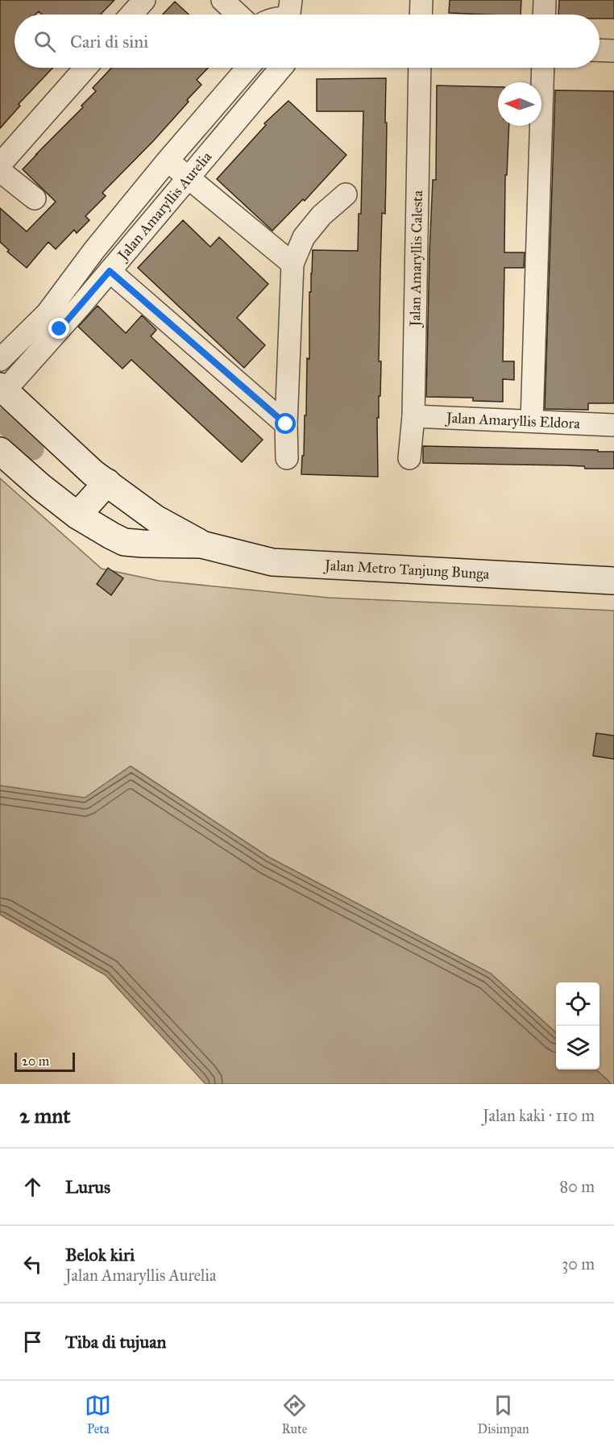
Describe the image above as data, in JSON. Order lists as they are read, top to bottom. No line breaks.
{"streets":{"main road":["Jalan Metro Tanjung Bunga"],"street":["Jalan Amaryllis Aurelia","Jalan Amaryllis Calesta","Jalan Amaryllis Eldora"]},"crossings":[["Jalan Amaryllis Aurelia","Jalan Metro Tanjung Bunga"],["Jalan Amaryllis Calesta","Jalan Amaryllis Eldora"]],"scale_bar":"20 m","north":"left","page":{"search":"Cari di sini","scale":"20 m","heading":["2 mnt","Jalan kaki · 110 m"],"list":[["Lurus","80 m"],["Belok kiri","Jalan Amaryllis Aurelia","30 m"],"Tiba di tujuan"],"nav":["Peta","Rute","Disimpan"]}}
